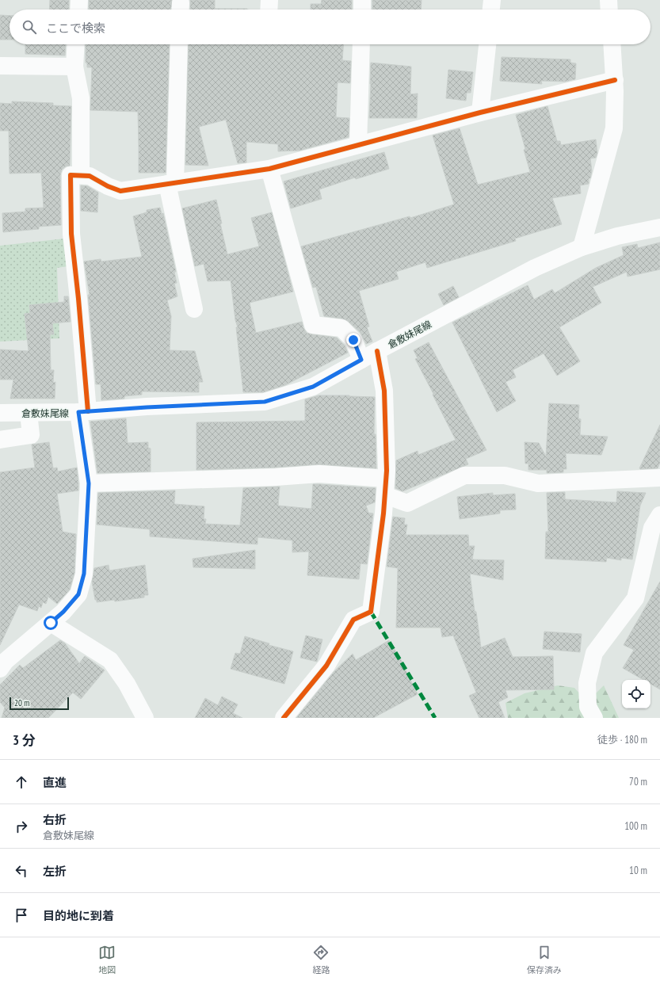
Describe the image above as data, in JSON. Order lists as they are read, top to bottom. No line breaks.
{"streets":{"street":["倉敷妹尾線"]},"scale_bar":"20 m","page":{"search":"ここで検索","scale":"20 m","heading":["3 分","徒歩 · 180 m"],"list":[["直進","70 m"],["右折","倉敷妹尾線","100 m"],["左折","10 m"],"目的地に到着"],"nav":["地図","経路","保存済み"]}}
